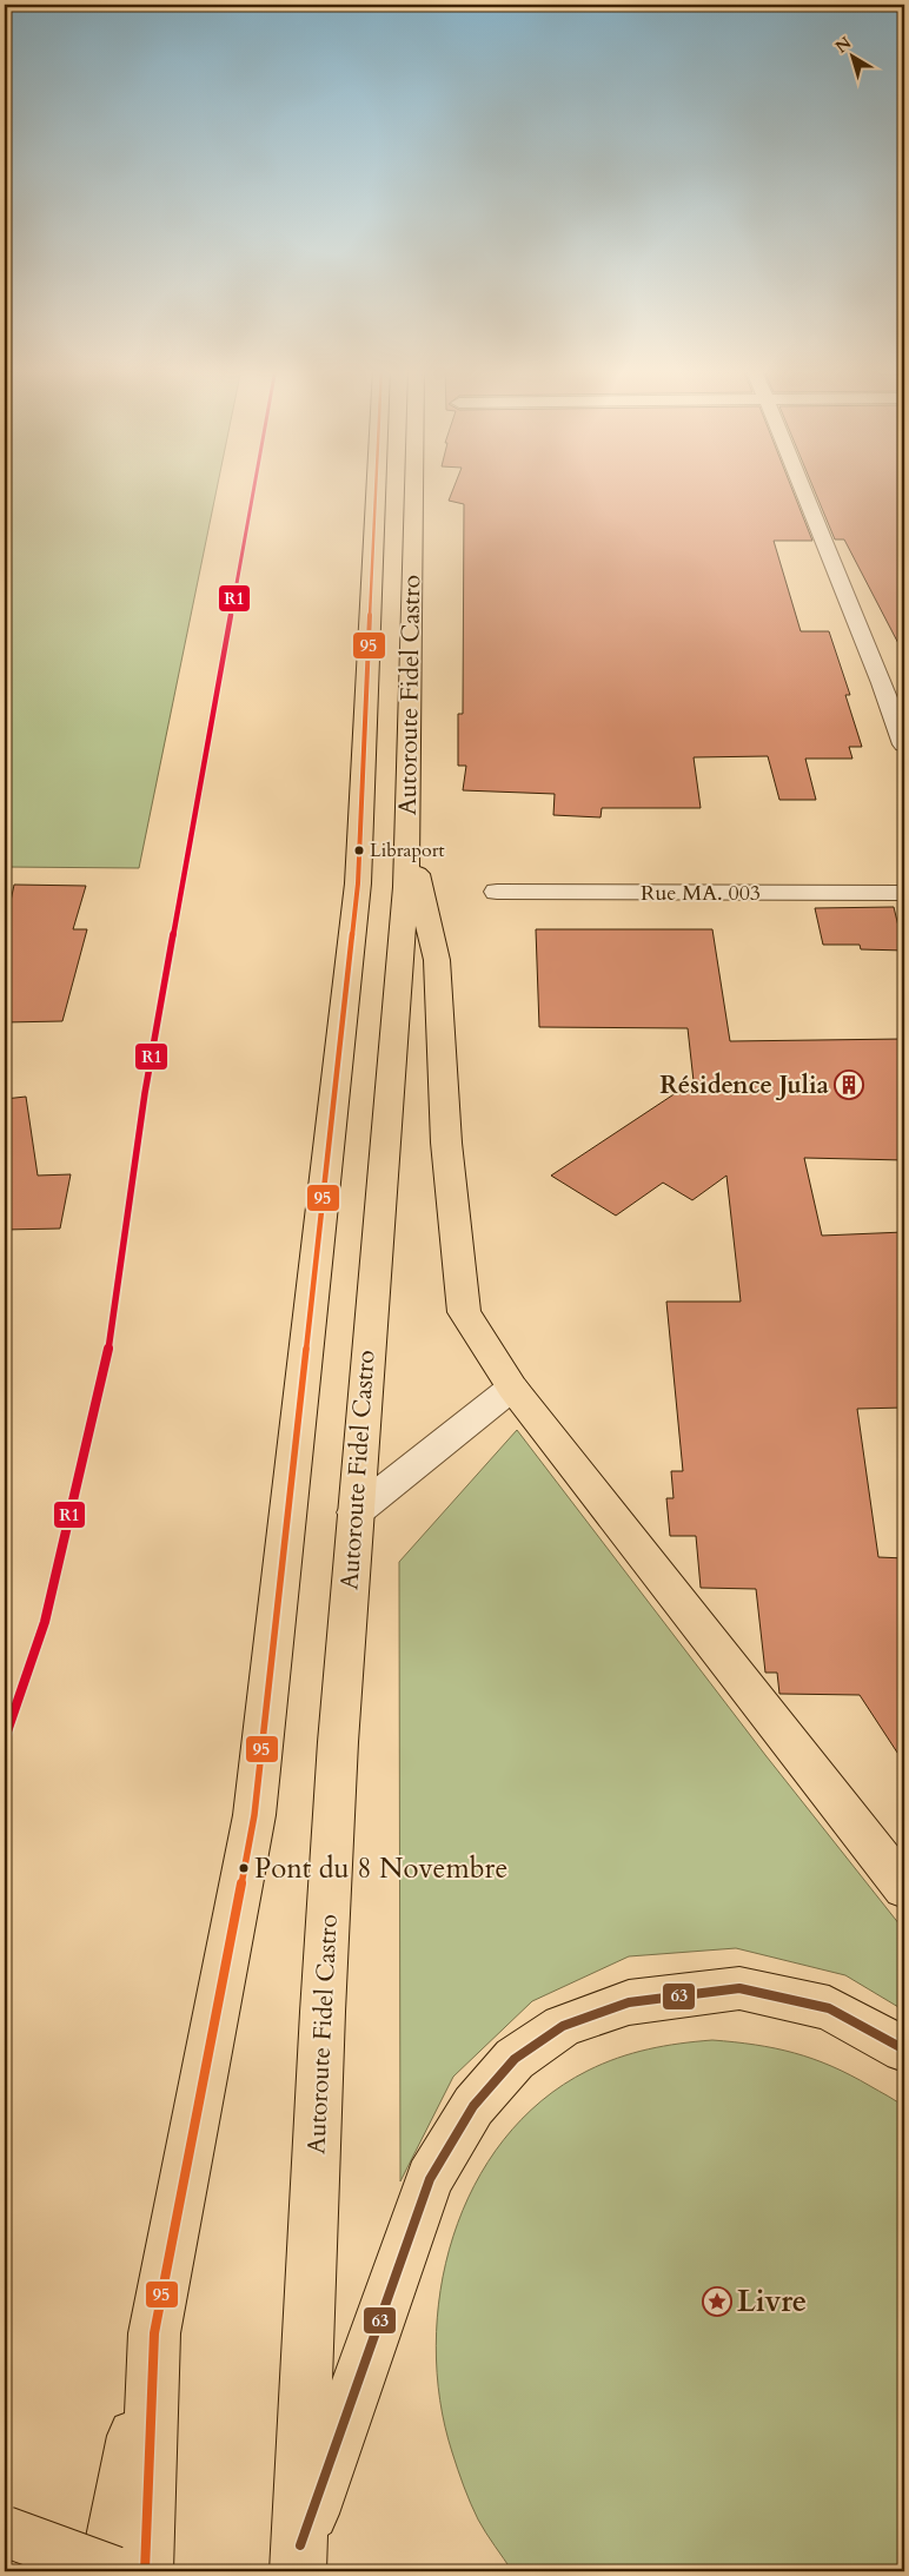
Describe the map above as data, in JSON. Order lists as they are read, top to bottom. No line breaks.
{"streets":{"main road":["Autoroute Fidel Castro"],"street":["Rue MA. 003"]},"places":{"other":["Libraport","Pont du 8 Novembre"],"building":["Résidence Julia"],"place":["Livre"]},"lines":["transit line R1","transit line 95","transit line 63"],"north":"top left"}
